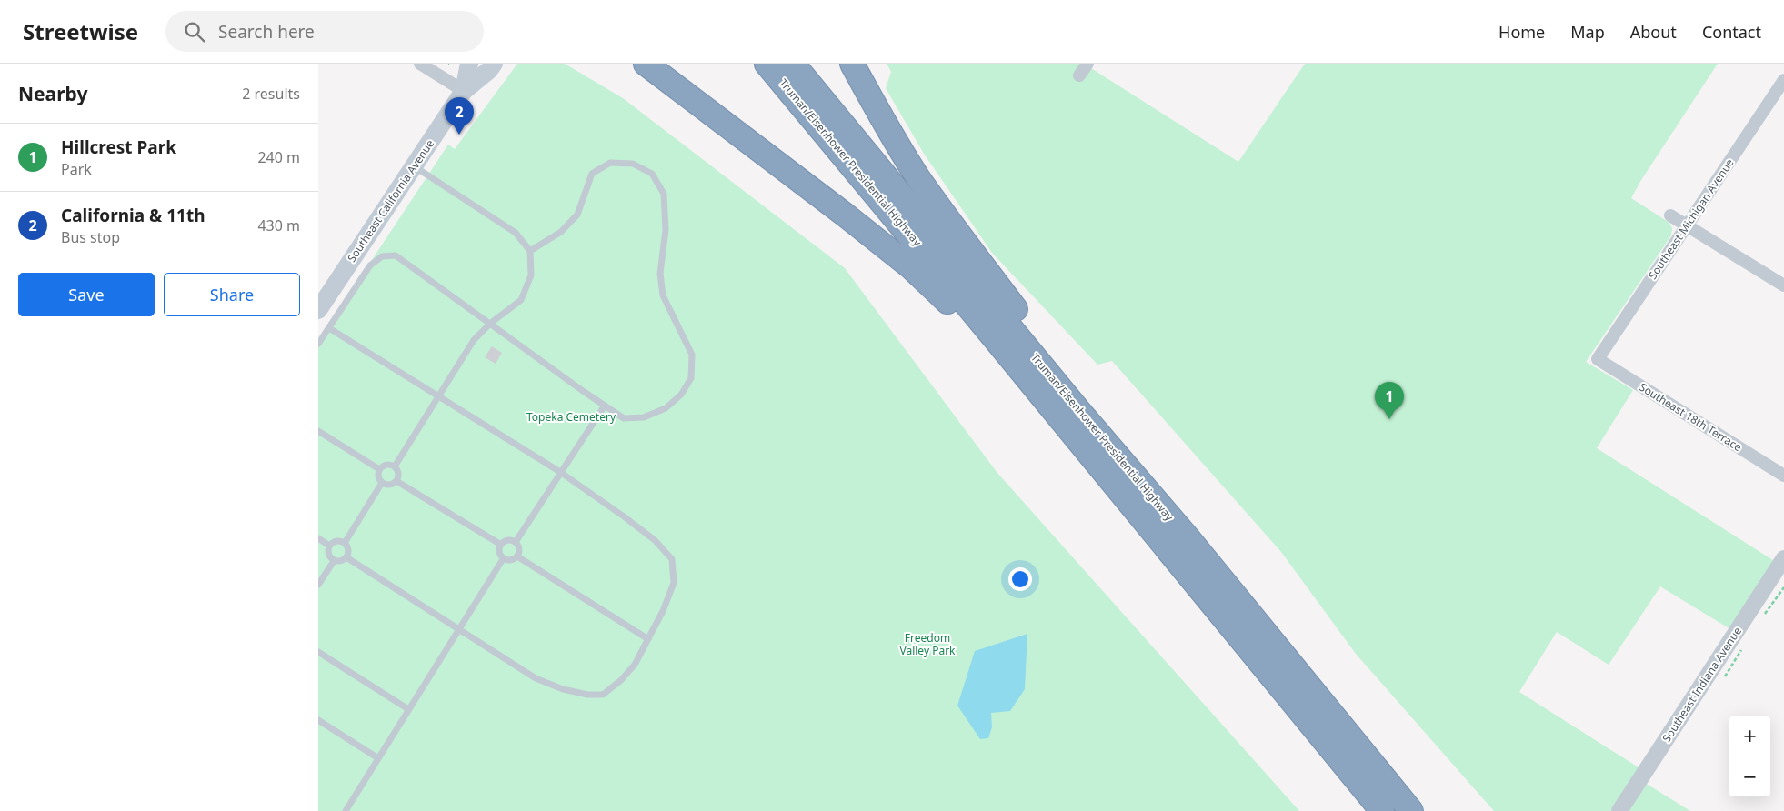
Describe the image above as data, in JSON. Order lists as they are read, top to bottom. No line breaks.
{"streets":{"highway":["Truman/Eisenhower Presidential Highway"],"main road":["Southeast California Avenue"],"street":["Southeast Michigan Avenue","Southeast 18th Terrace","Southeast Indiana Avenue"]},"crossings":[["Southeast Michigan Avenue","Southeast 18th Terrace"]],"parks":["Topeka Cemetery","Freedom Valley Park"],"page":{"header":"Streetwise","search":"Search here","nav":["Home","Map","About","Contact"],"heading":["Nearby","2 results"],"pins":["2","1"],"list":[{"mark":"1","name":"Hillcrest Park","note":"Park","value":"240 m"},{"mark":"2","name":"California & 11th","note":"Bus stop","value":"430 m"}],"buttons":["Save","Share"],"map_buttons":["+","−"]}}
